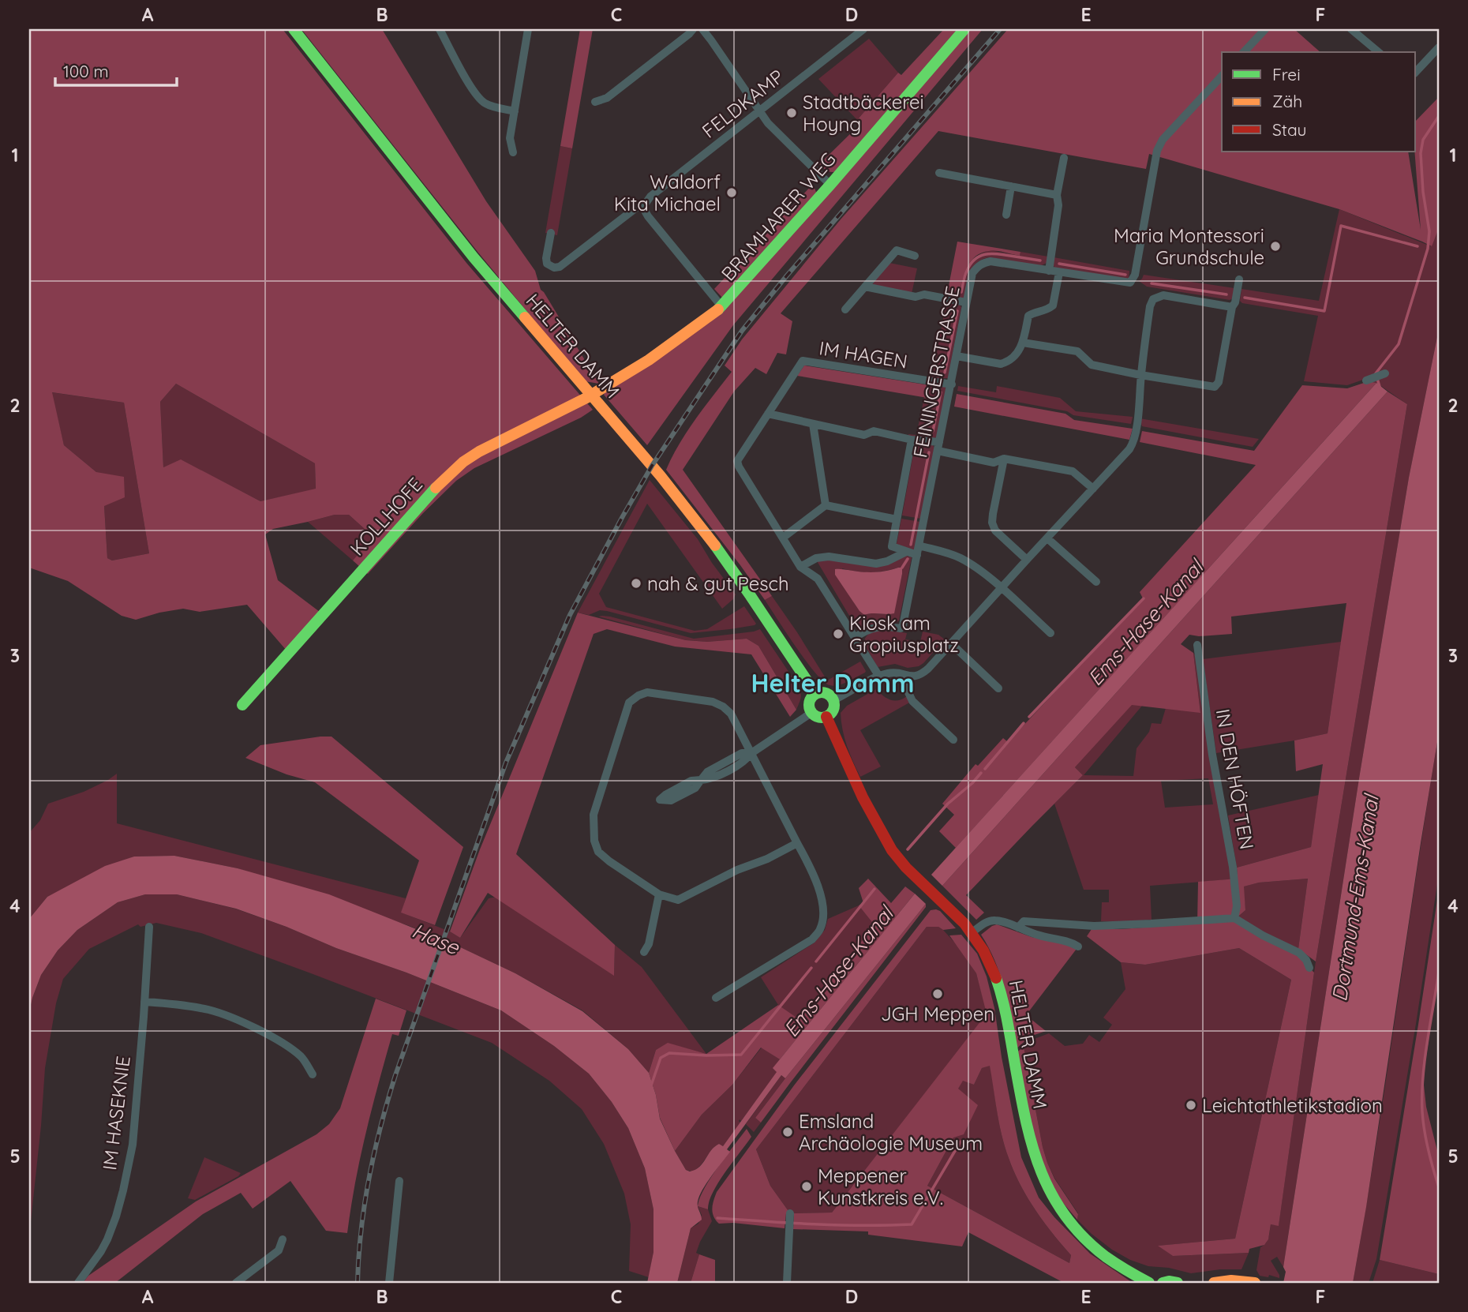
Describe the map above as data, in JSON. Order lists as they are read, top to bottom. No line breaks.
{"streets":{"street":["FELDKAMP","BRAMHARER WEG","HELTER DAMM","IM HAGEN","FEININGERSTRASSE","KOLLHOFE","IN DEN HÖFTEN","IM HASEKNIE"]},"crossings":[["BRAMHARER WEG","HELTER DAMM"],["BRAMHARER WEG","KOLLHOFE"],["HELTER DAMM","KOLLHOFE"],["IM HAGEN","FEININGERSTRASSE"]],"districts":["Helter Damm"],"water":["Ems-Hase-Kanal","Dortmund-Ems-Kanal","Hase"],"places":["Stadtbäckerei Hoyng","Waldorf Kita Michael","Maria Montessori Grundschule","nah & gut Pesch","Kiosk am Gropiusplatz","JGH Meppen","Leichtathletikstadion","Emsland Archäologie Museum","Meppener Kunstkreis e.V."],"legend":["Frei","Zäh","Stau"],"scale_bar":"100 m","grid":{"columns":["A","B","C","D","E","F"],"rows":["1","2","3","4","5"]}}
